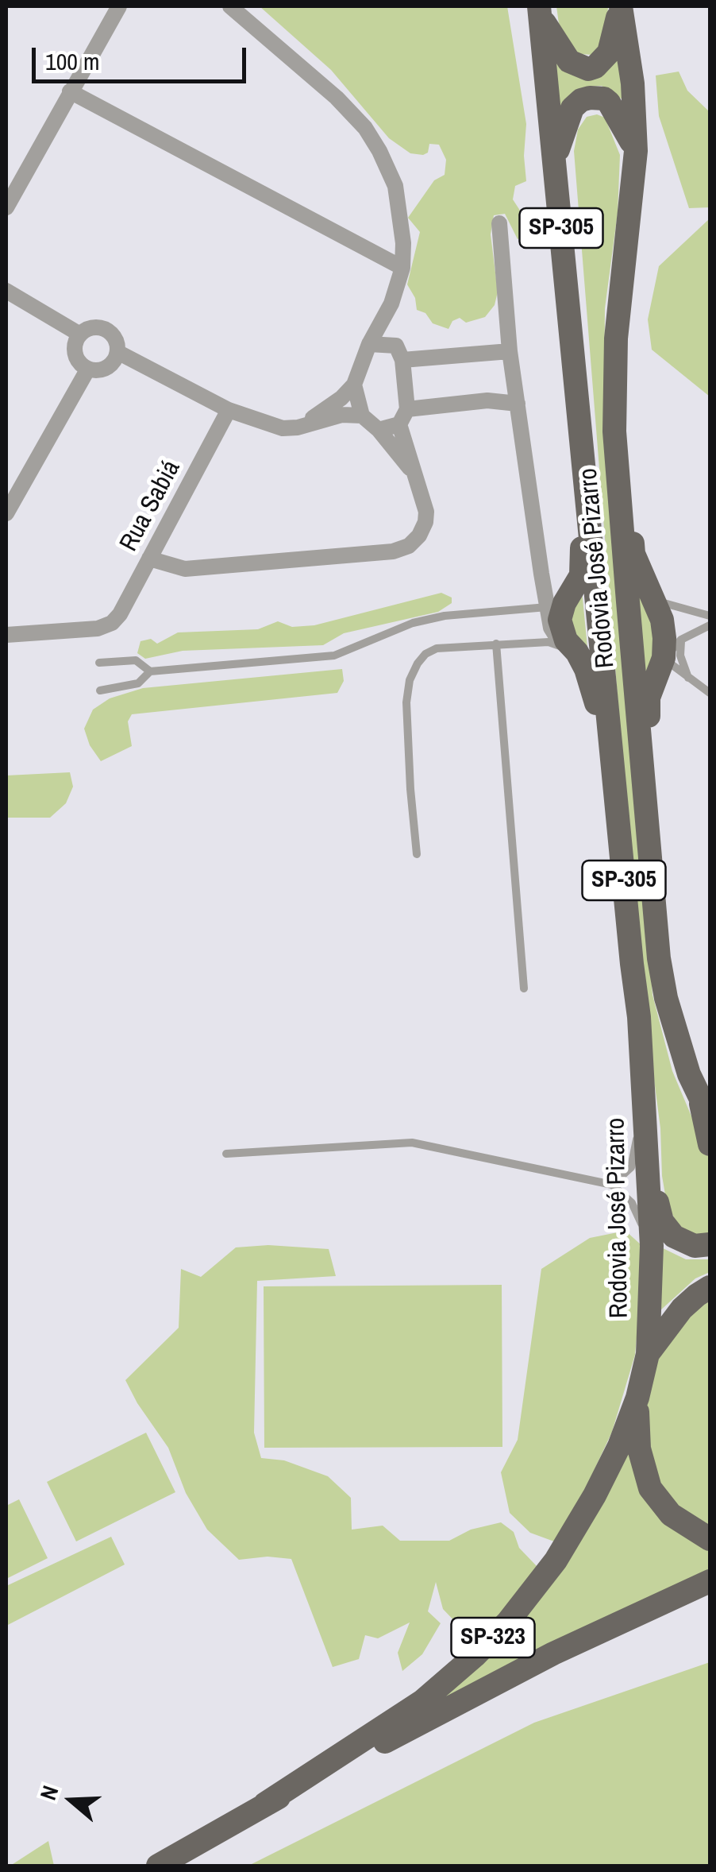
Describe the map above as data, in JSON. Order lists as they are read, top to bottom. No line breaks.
{"streets":{"main road":["SP-305","Rodovia José Pizarro","SP-323"],"street":["Rua Sabiá"]},"crossings":[["Rodovia José Pizarro","SP-323"]],"scale_bar":"100 m","north":"left"}
